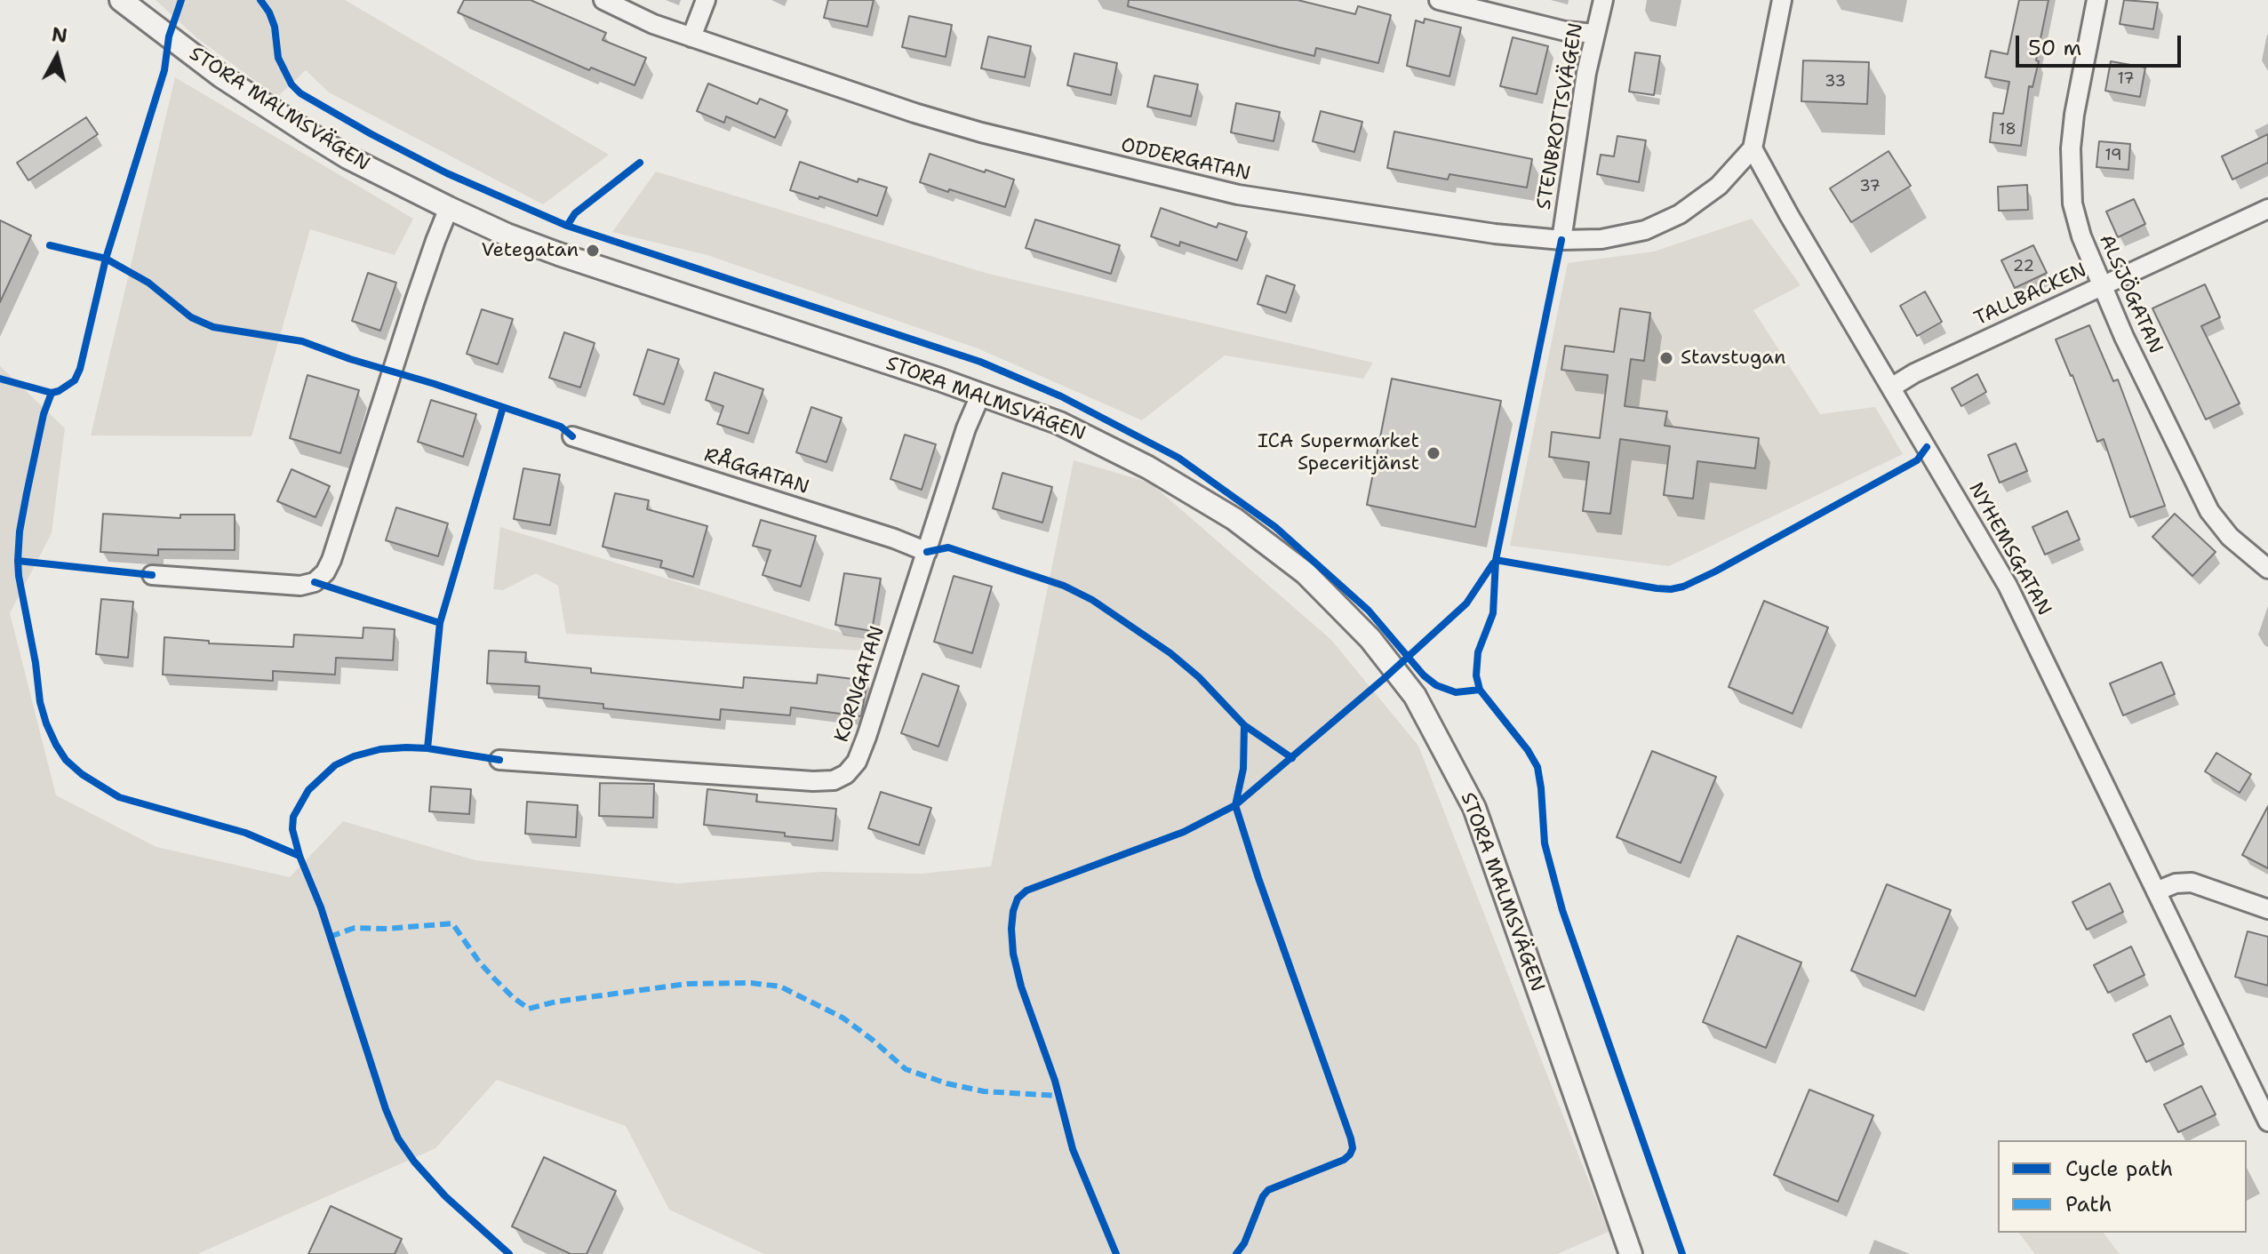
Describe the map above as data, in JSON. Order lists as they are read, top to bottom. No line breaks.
{"streets":{"street":["STORA MALMSVÄGEN","STENBROTTSVÄGEN","ODDERGATAN","ALSJÖGATAN","TALLBACKEN","RÅGGATAN","NYHEMSGATAN","KORNGATAN"]},"crossings":[["STORA MALMSVÄGEN","KORNGATAN"],["STENBROTTSVÄGEN","ODDERGATAN"],["ODDERGATAN","NYHEMSGATAN"],["ALSJÖGATAN","TALLBACKEN"],["TALLBACKEN","NYHEMSGATAN"],["RÅGGATAN","KORNGATAN"]],"places":["Vetegatan","Stavstugan","ICA Supermarket Speceritjänst"],"house_numbers":["17","33","18","19","37","22"],"legend":["Cycle path","Path"],"scale_bar":"50 m","north":"top"}
